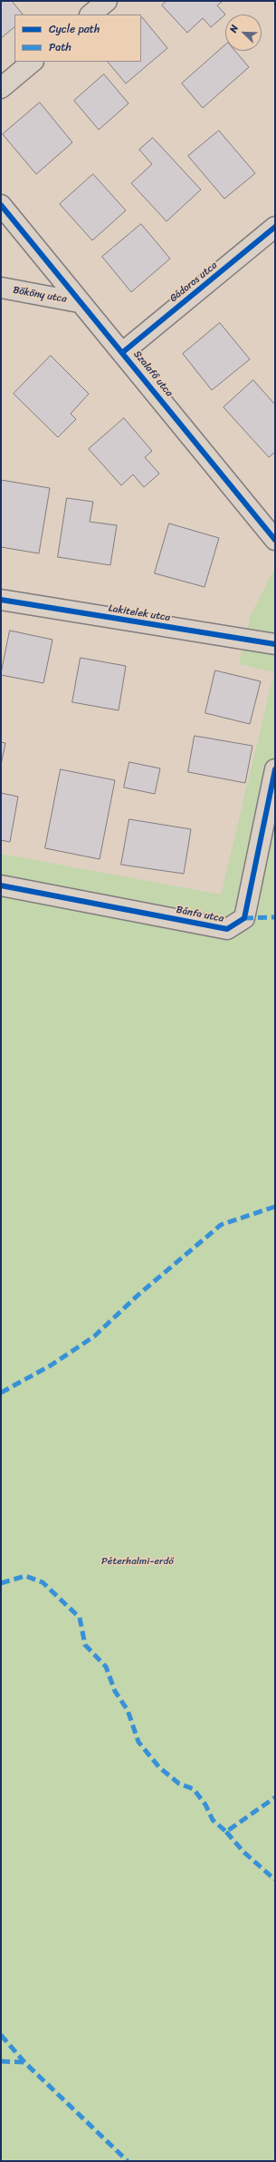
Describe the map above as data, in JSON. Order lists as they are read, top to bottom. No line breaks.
{"streets":{"street":["Gádoros utca","Bököny utca","Szalafő utca","Lakitelek utca","Bánfa utca"]},"crossings":[["Gádoros utca","Szalafő utca"],["Bököny utca","Szalafő utca"]],"parks":["Péterhalmi-erdő"],"legend":["Cycle path","Path"],"north":"top left"}
